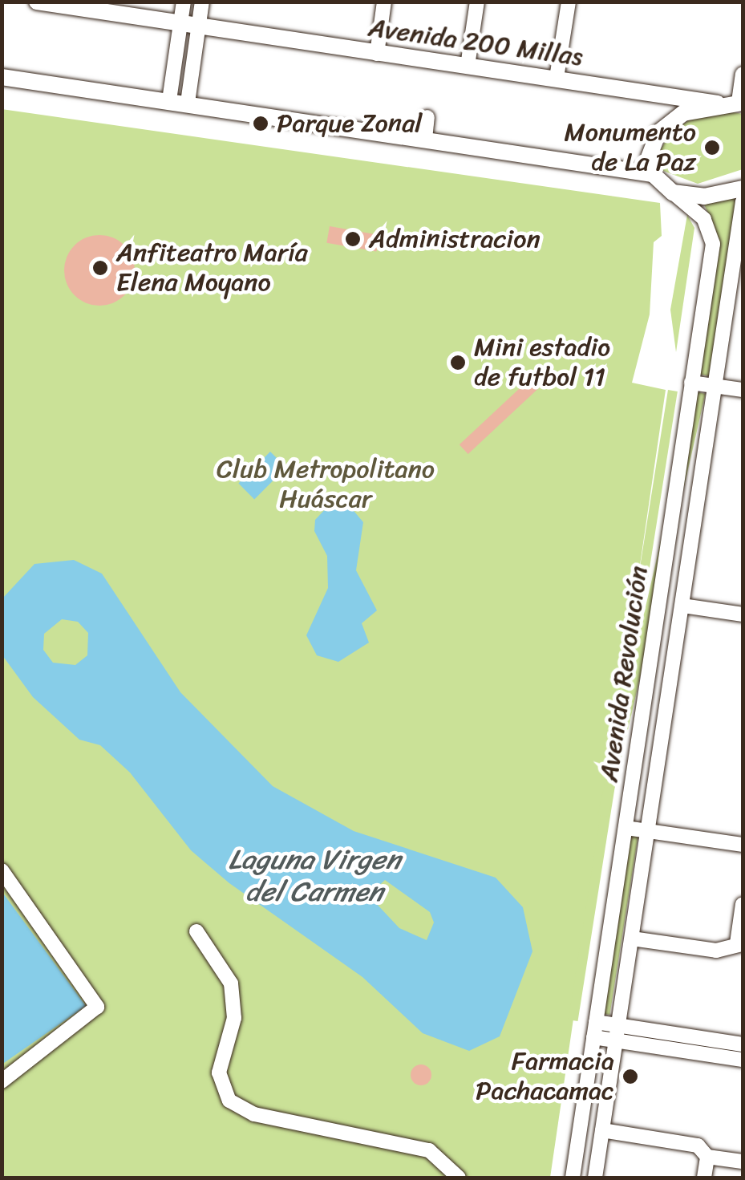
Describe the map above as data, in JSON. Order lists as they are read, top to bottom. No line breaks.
{"streets":{"main road":["Avenida 200 Millas"],"street":["Avenida Revolución"]},"water":["Laguna Virgen del Carmen"],"parks":["Club Metropolitano Huáscar"],"places":["Parque Zonal","Monumento de La Paz","Administracion","Anfiteatro María Elena Moyano","Mini estadio de futbol 11","Farmacia Pachacamac"]}
